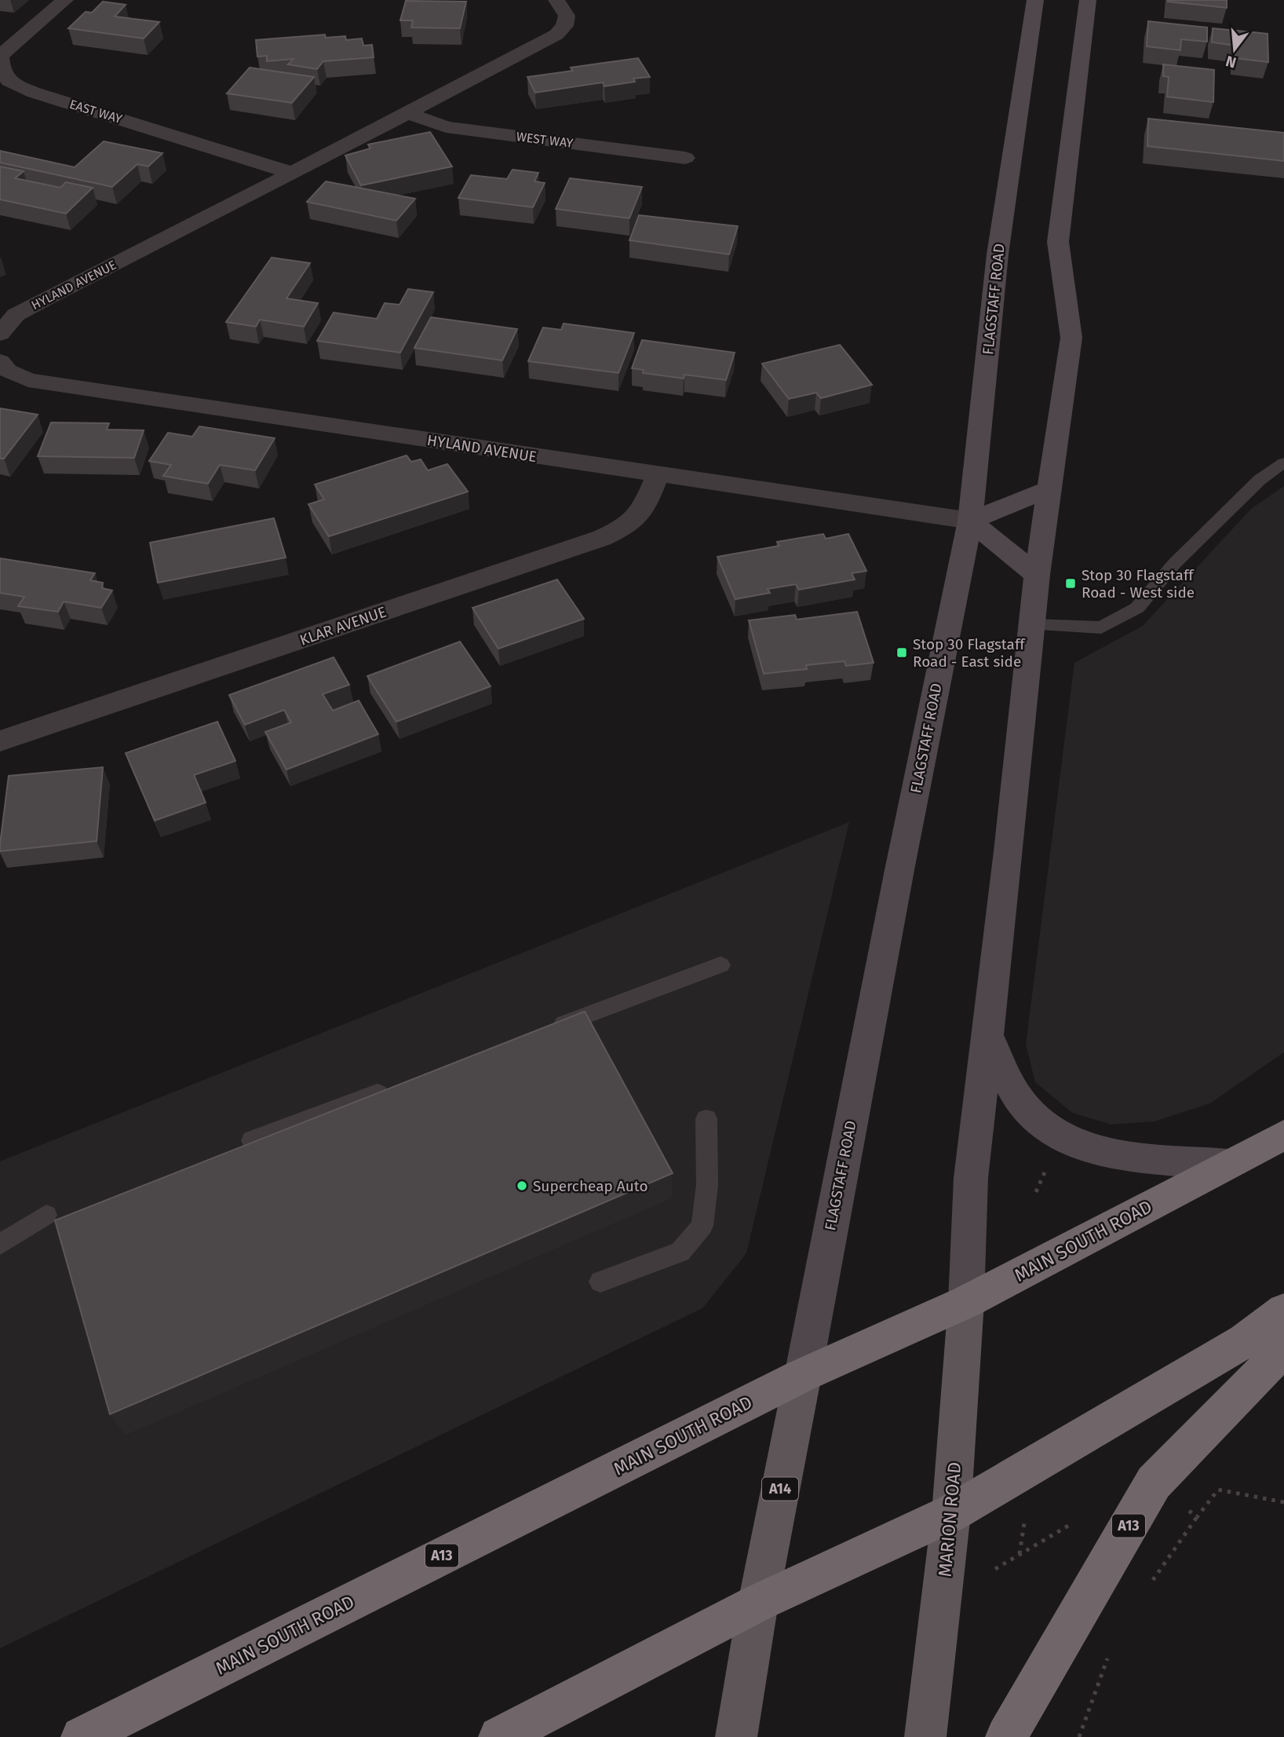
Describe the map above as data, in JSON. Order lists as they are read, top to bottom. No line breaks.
{"streets":{"highway":["MAIN SOUTH ROAD","A13"],"main road":["FLAGSTAFF ROAD","A14","MARION ROAD"],"street":["EAST WAY","WEST WAY","HYLAND AVENUE","KLAR AVENUE"]},"crossings":[["EAST WAY","HYLAND AVENUE"],["WEST WAY","HYLAND AVENUE"],["HYLAND AVENUE","FLAGSTAFF ROAD"],["HYLAND AVENUE","KLAR AVENUE"],["FLAGSTAFF ROAD","MAIN SOUTH ROAD"],["FLAGSTAFF ROAD","A14"],["MAIN SOUTH ROAD","A14"],["MAIN SOUTH ROAD","MARION ROAD"]],"places":{"transit":["Stop 30 Flagstaff Road - West side","Stop 30 Flagstaff Road - East side"],"other":["Supercheap Auto"]},"north":"bottom"}
